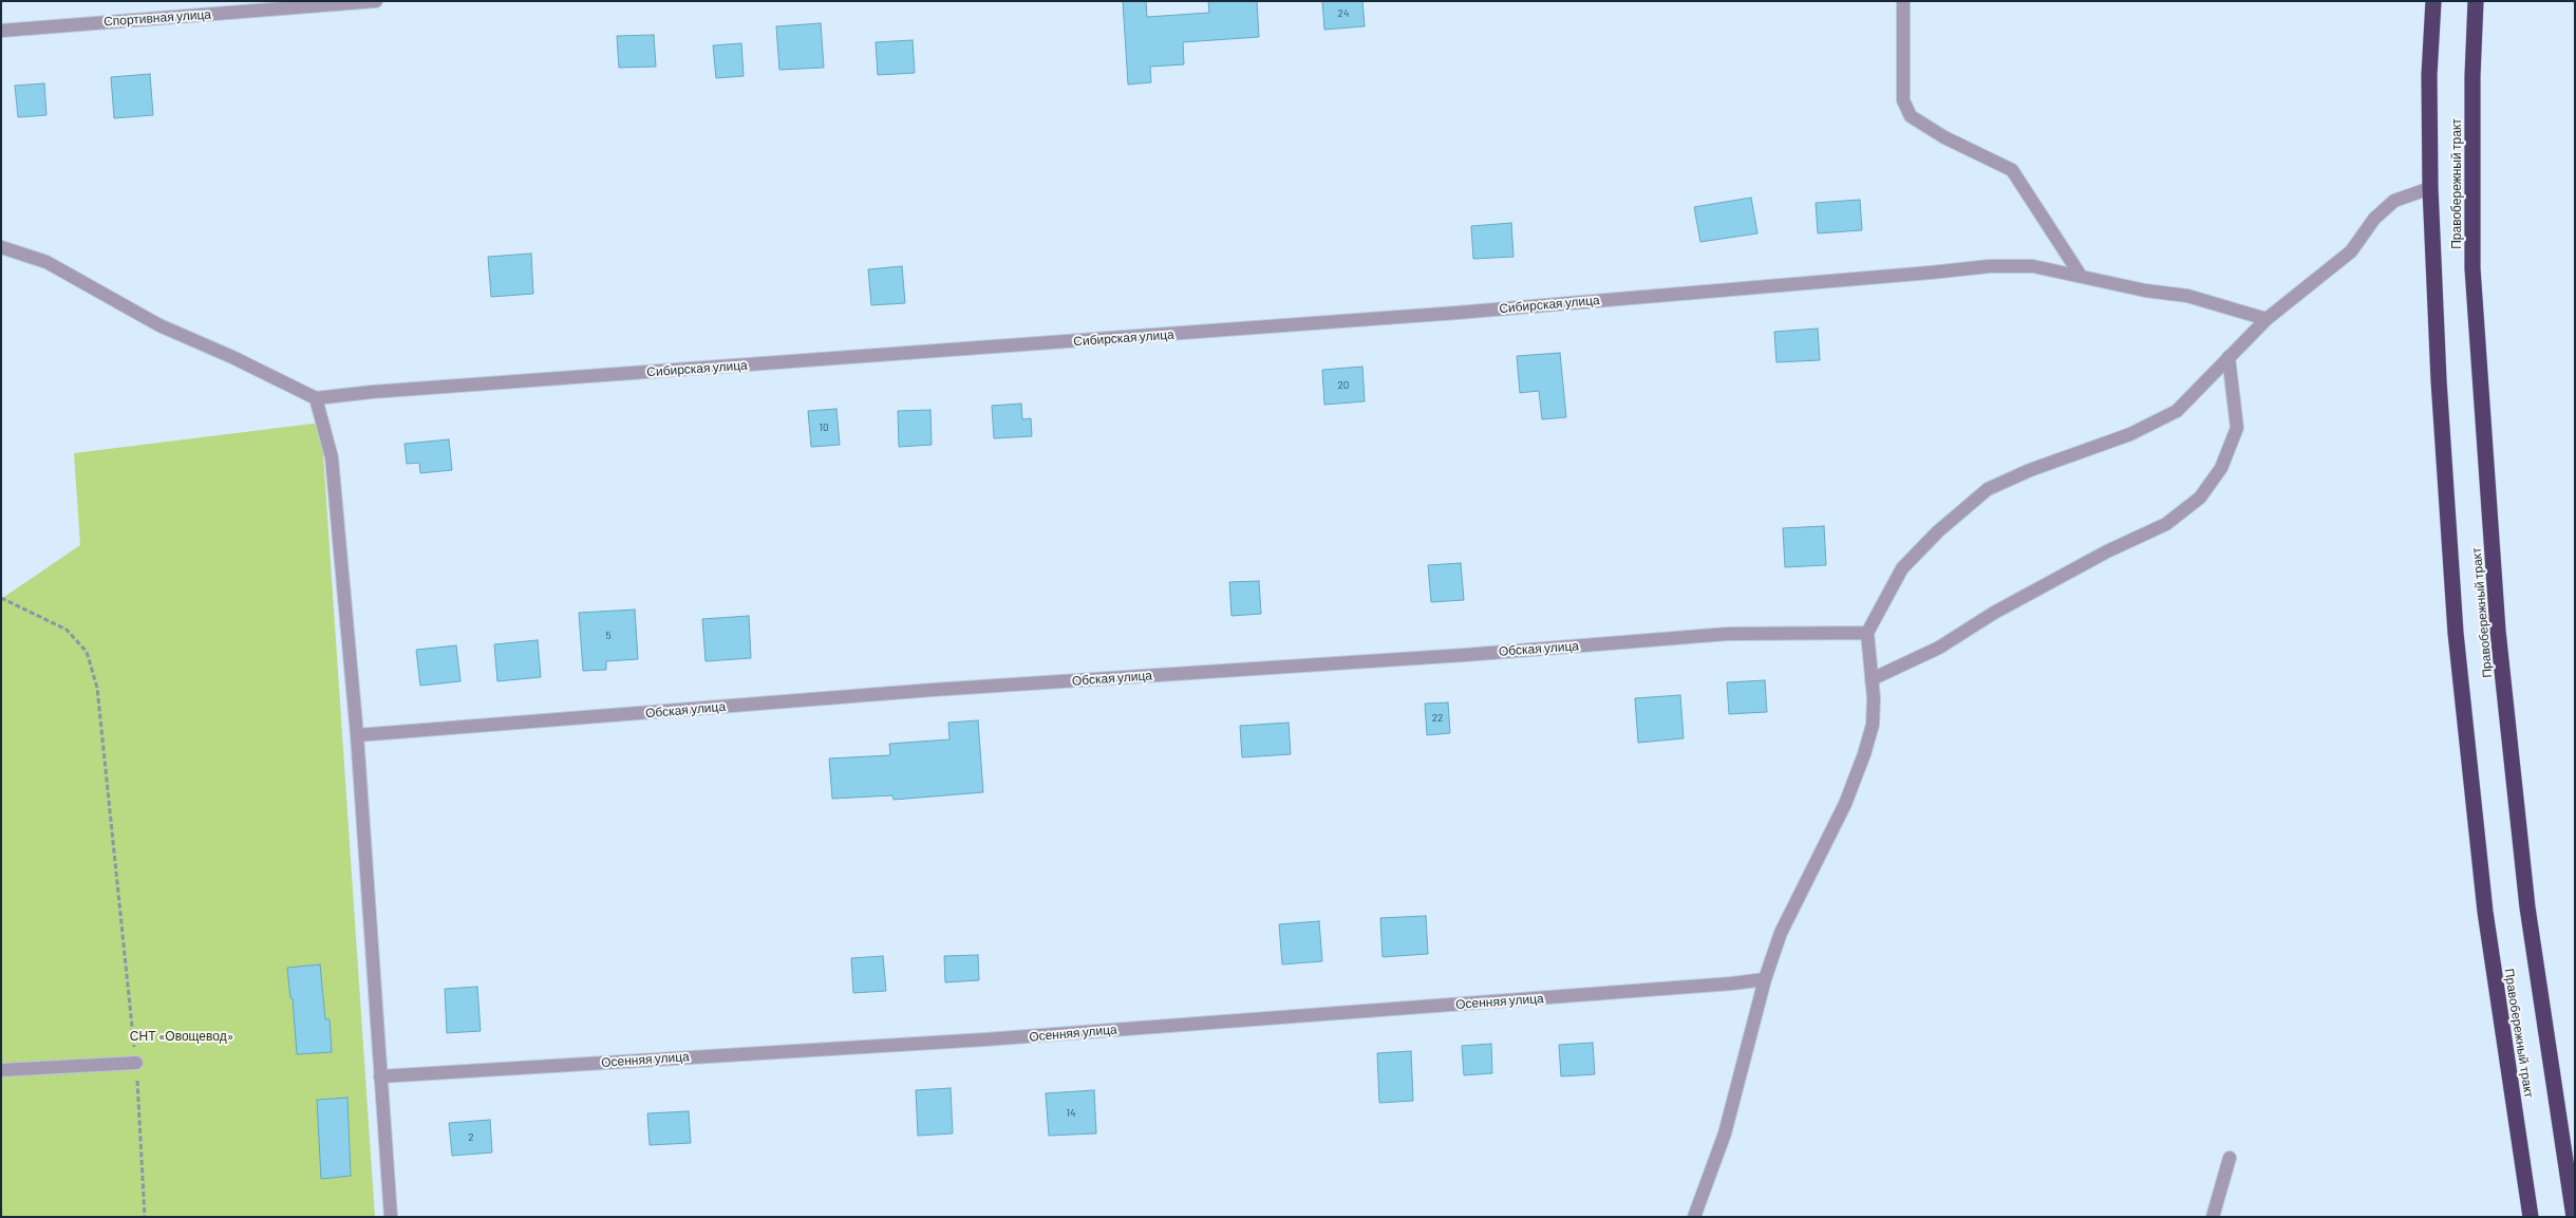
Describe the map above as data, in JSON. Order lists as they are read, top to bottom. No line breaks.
{"streets":{"highway":["Правобережный тракт"],"street":["Спортивная улица","Сибирская улица","Обская улица","Осенняя улица"]},"parks":["СНТ «Овощевод»"],"house_numbers":["24","20","10","5","22","14","2"]}
